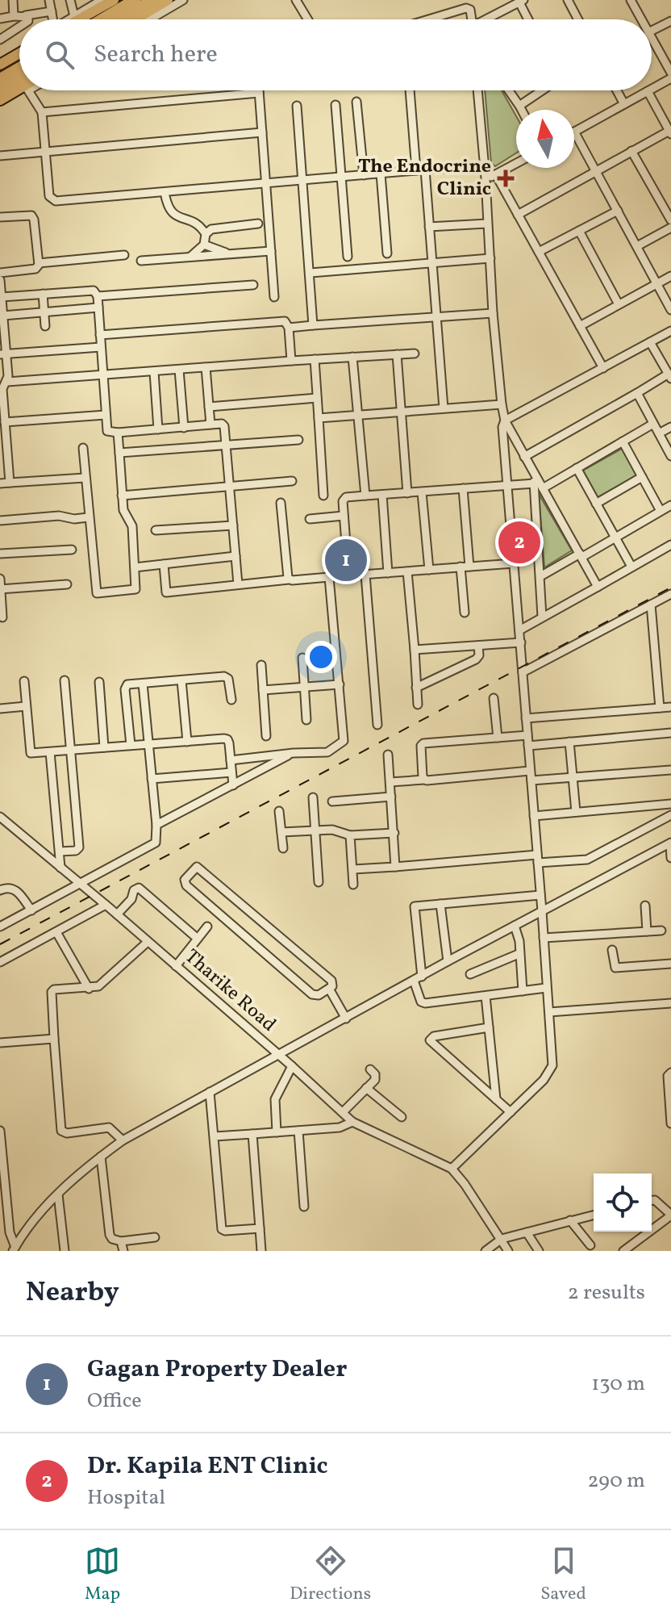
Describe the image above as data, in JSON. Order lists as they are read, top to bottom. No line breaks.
{"streets":{"street":["Tharike Road"]},"places":{"health":["The Endocrine Clinic"]},"north":"top","page":{"search":"Search here","pins":["2","1"],"heading":["Nearby","2 results"],"list":[{"mark":"1","name":"Gagan Property Dealer","note":"Office","value":"130 m"},{"mark":"2","name":"Dr. Kapila ENT Clinic","note":"Hospital","value":"290 m"}],"nav":["Map","Directions","Saved"]}}
